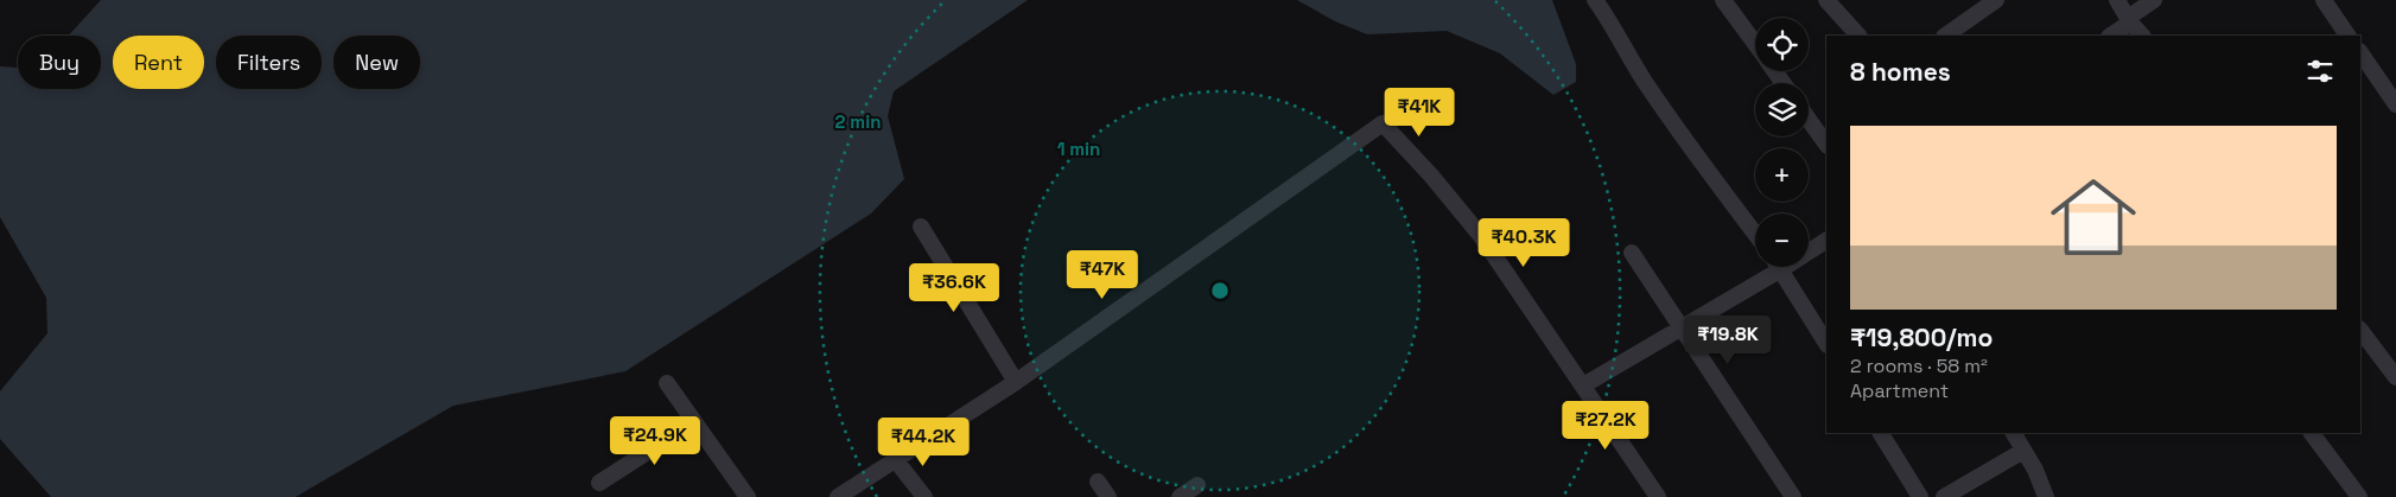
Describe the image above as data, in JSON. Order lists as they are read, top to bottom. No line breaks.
{"page":{"map_buttons":["+","−"],"chip":["Buy","Rent","Filters","New"],"heading":"8 homes","price":["₹41K","₹40.3K","₹47K","₹36.6K","₹19.8K","₹27.2K","₹24.9K","₹44.2K"],"list":[{"name":"₹19,800/mo","note":"2 rooms · 58 m² · Apartment"}]},"rings":["2 min","1 min"]}
